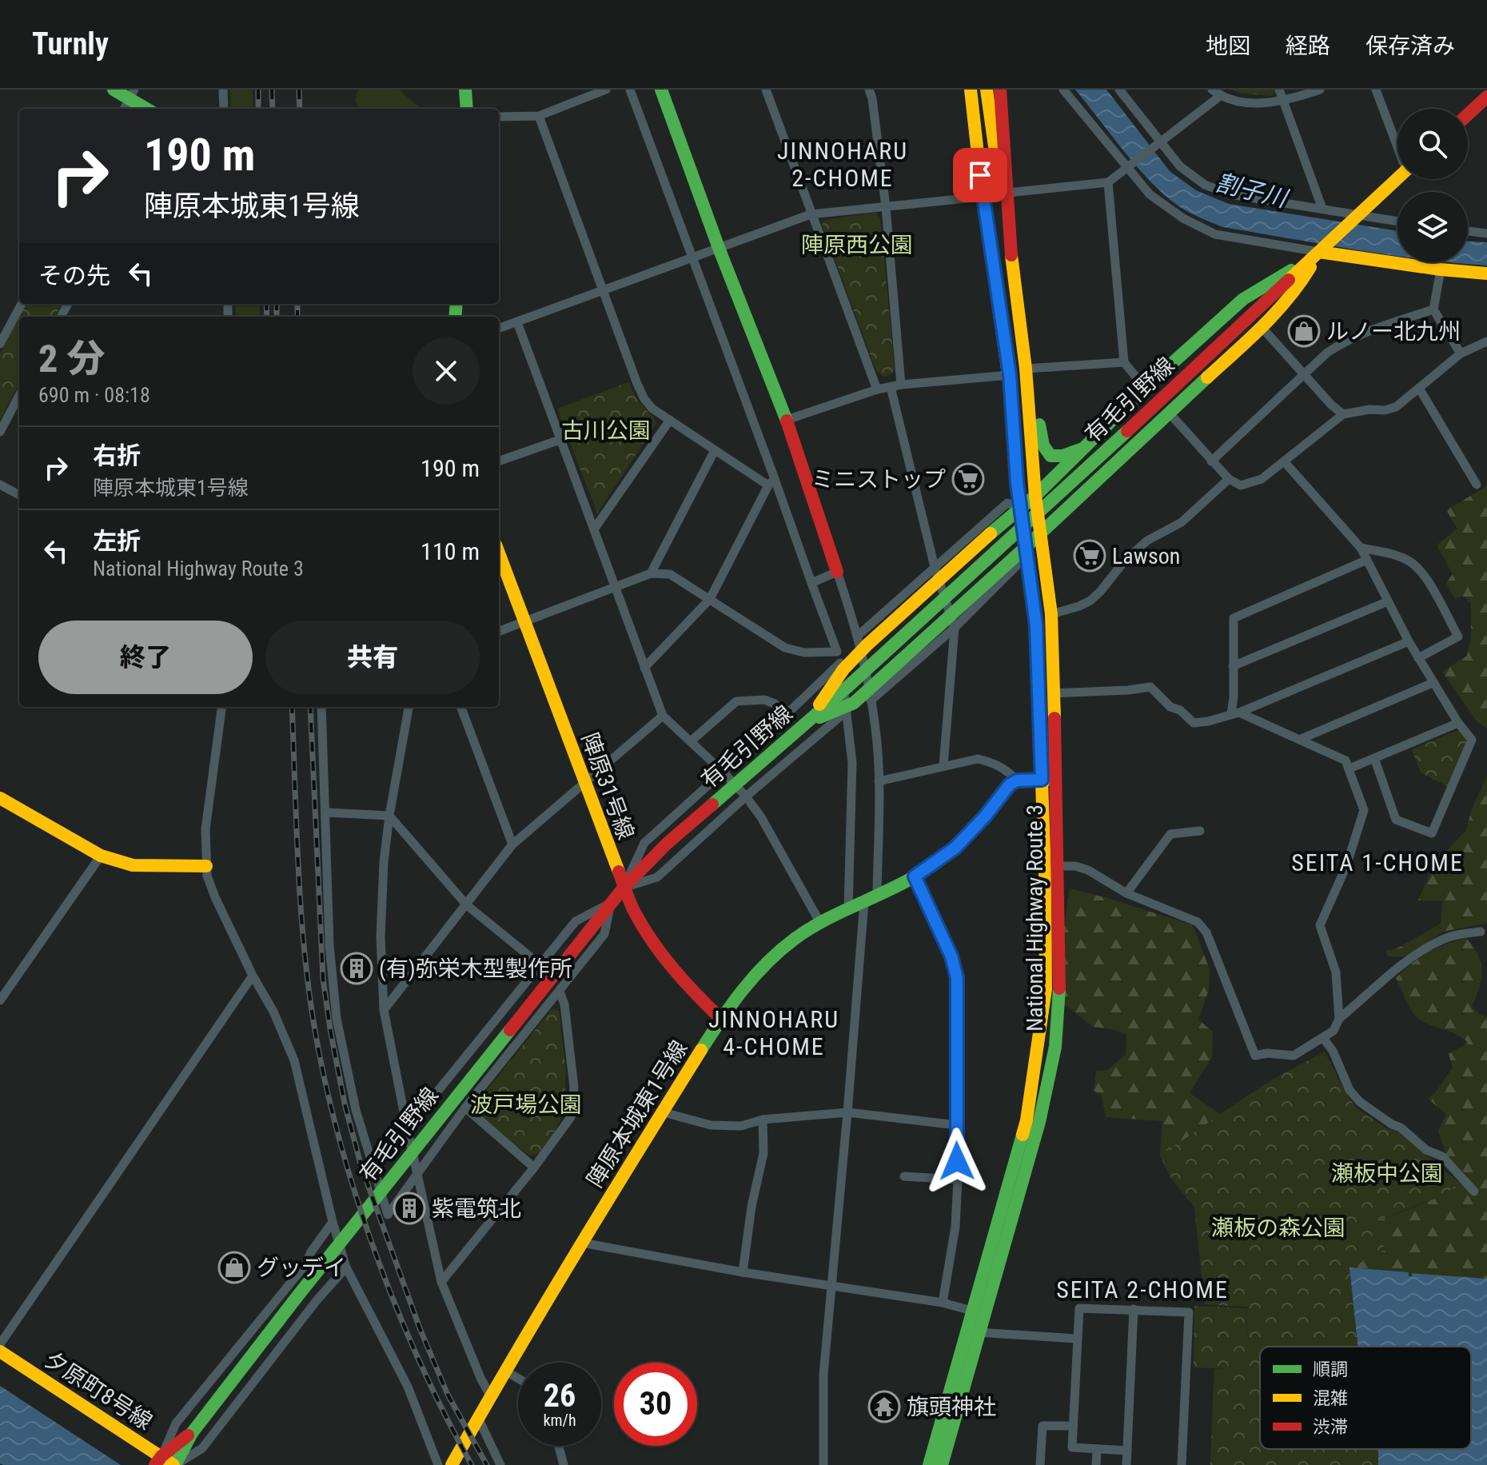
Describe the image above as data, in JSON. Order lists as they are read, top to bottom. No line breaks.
{"streets":{"main road":["有毛引野線","陣原31号線","National Highway Route 3","陣原本城東1号線","夕原町8号線"]},"crossings":[["有毛引野線","陣原31号線"],["有毛引野線","夕原町8号線"],["陣原31号線","陣原本城東1号線"]],"districts":["JINNOHARU 2-CHOME","SEITA 1-CHOME","JINNOHARU 4-CHOME","SEITA 2-CHOME"],"water":["割子川"],"parks":["陣原西公園","古川公園","波戸場公園","瀬板中公園","瀬板の森公園"],"places":{"shop":["ルノー北九州","グッデイ"],"supermarket":["ミニストップ","Lawson"],"building":["(有)弥栄木型製作所","紫電筑北"],"temple":["旗頭神社"]},"legend":["順調","混雑","渋滞"],"page":{"header":"Turnly","nav":["地図","経路","保存済み"],"turn":["190 m","陣原本城東1号線"],"then":"その先","heading":["2 分","690 m · 08:18"],"list":[{"name":"右折","note":"陣原本城東1号線","value":"190 m"},{"name":"左折","note":"National Highway Route 3","value":"110 m"}],"buttons":["終了","共有"],"speed":"26 km/h","limit":"30"}}
